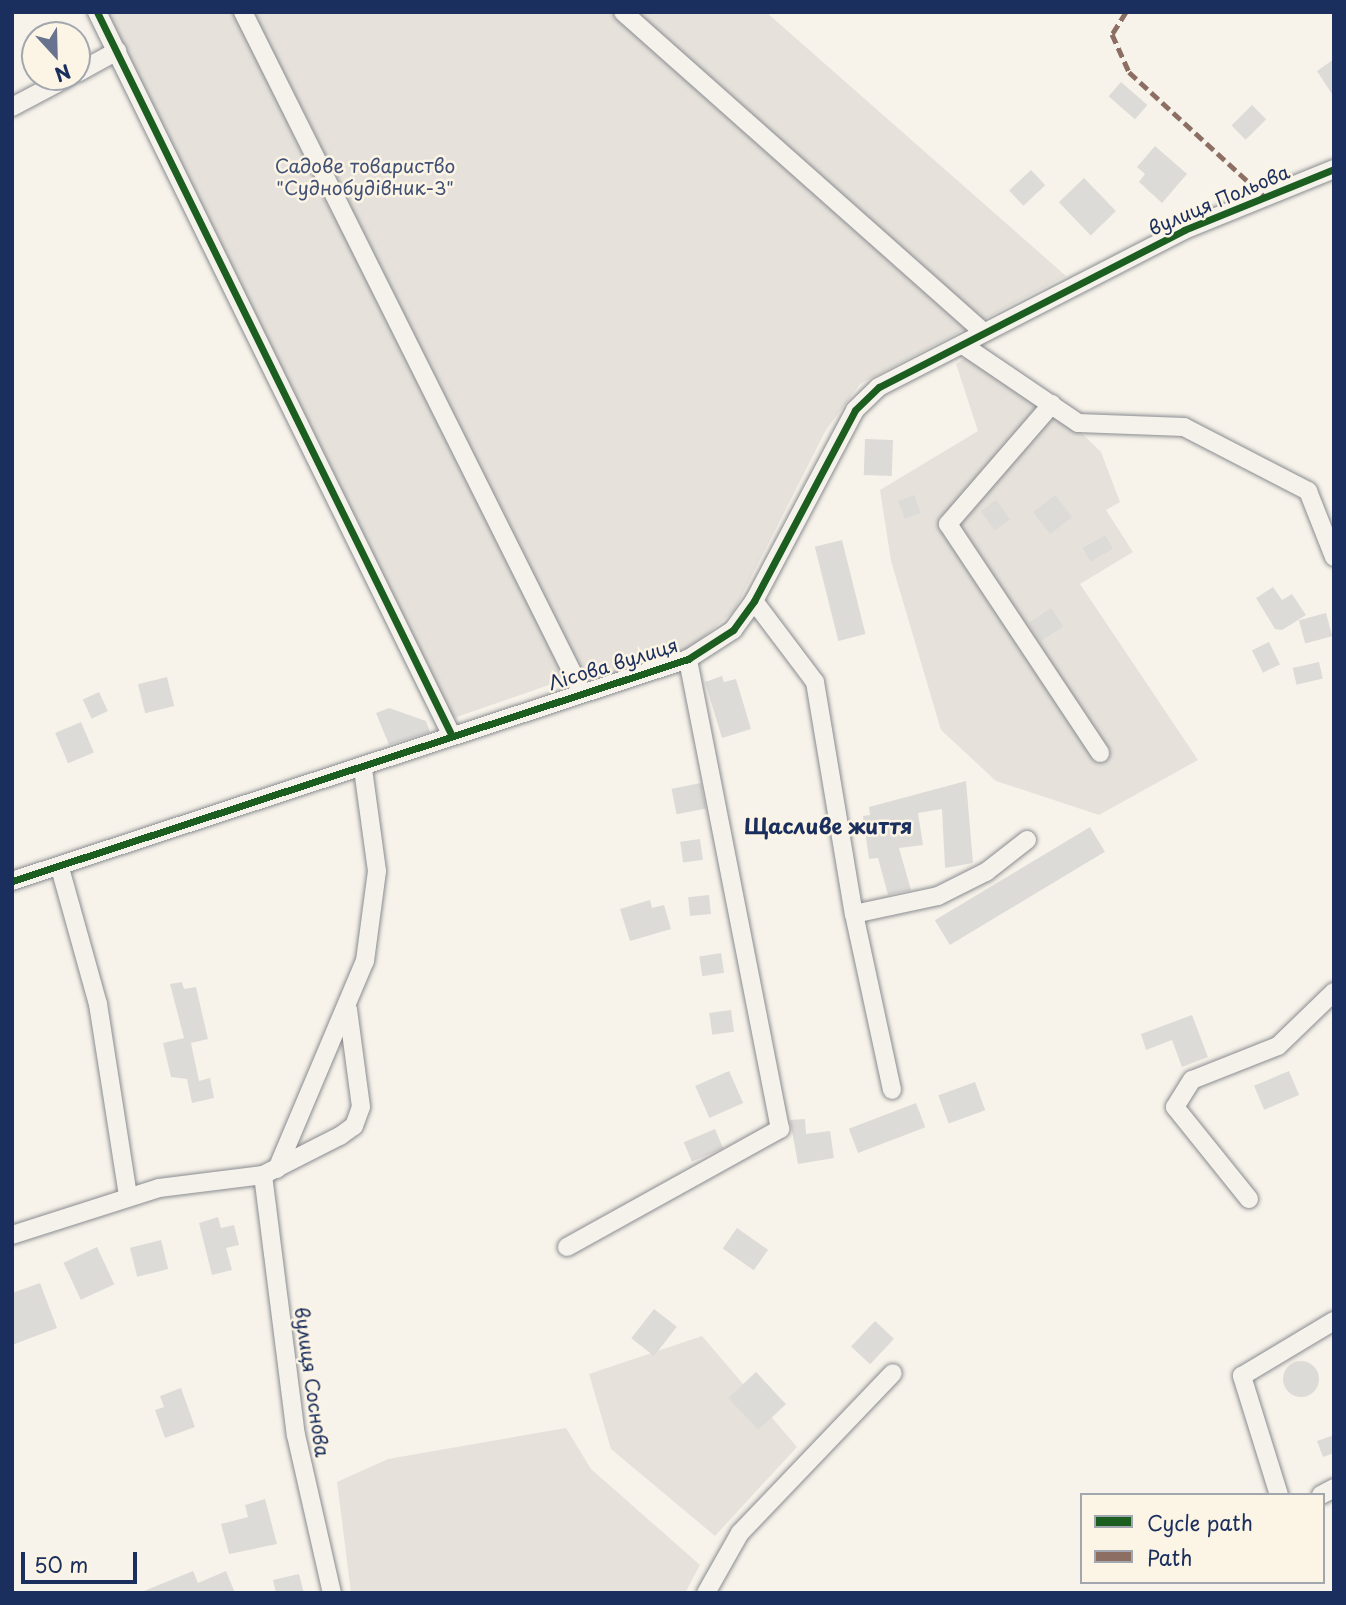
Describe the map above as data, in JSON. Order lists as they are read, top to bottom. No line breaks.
{"streets":{"street":["вулиця Польова","Лісова вулиця","вулиця Соснова"]},"crossings":[["вулиця Польова","Лісова вулиця"]],"districts":["Щасливе життя"],"parks":["Садове товариство \"Суднобудівник-3\""],"legend":["Cycle path","Path"],"scale_bar":"50 m","north":"bottom"}
